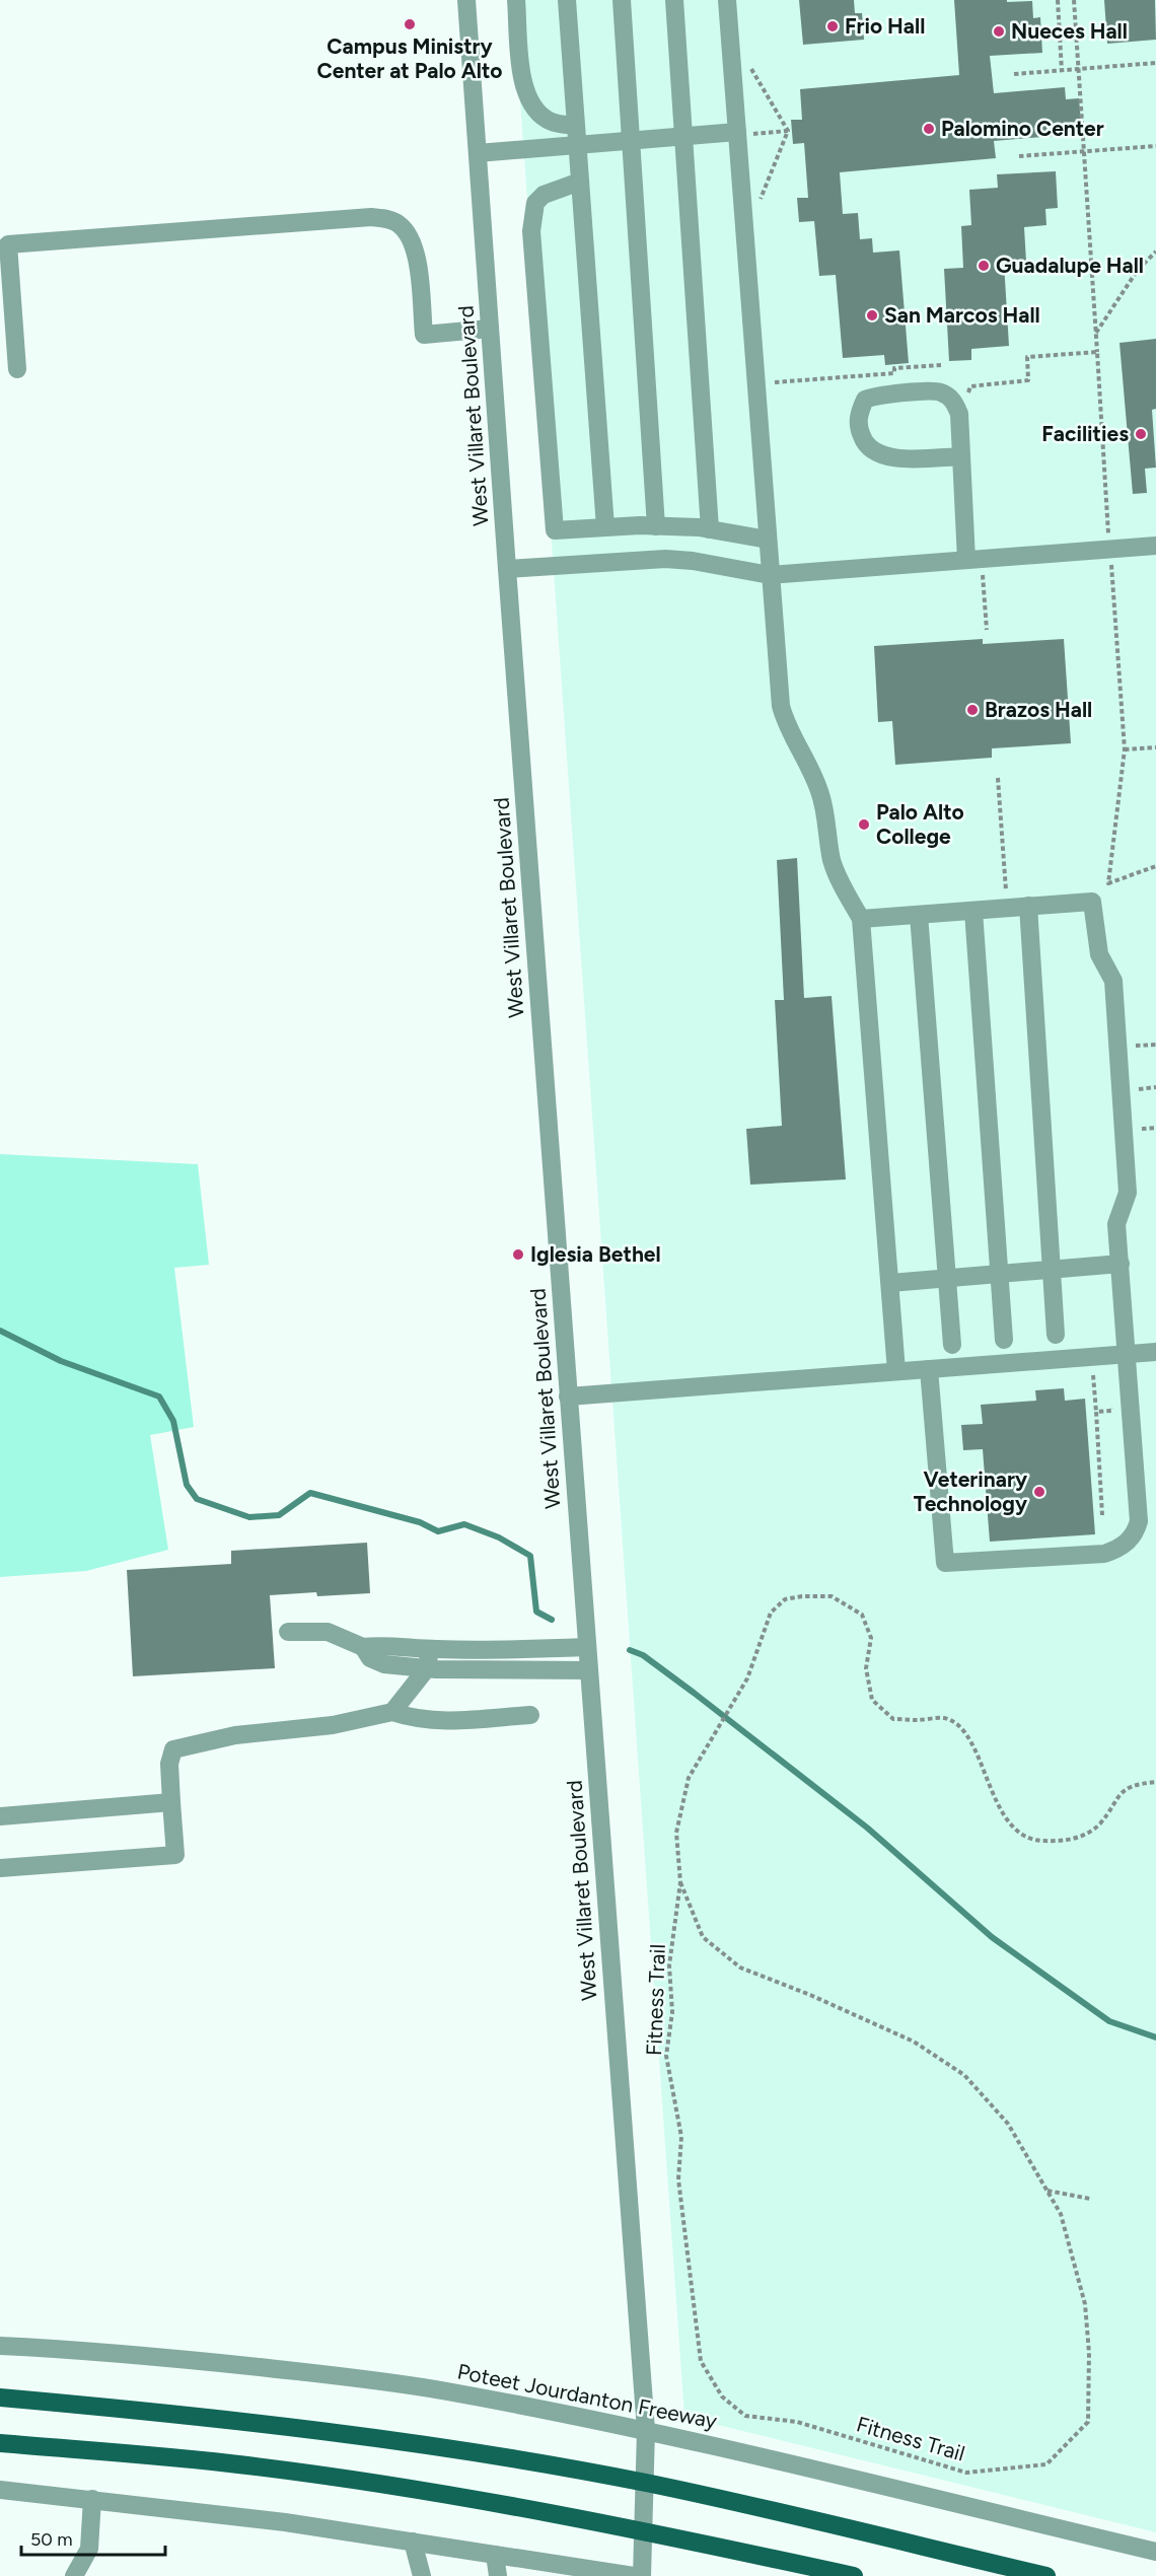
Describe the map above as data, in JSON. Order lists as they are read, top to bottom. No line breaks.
{"streets":{"street":["West Villaret Boulevard","Poteet Jourdanton Freeway"],"path":["Fitness Trail"]},"crossings":[["West Villaret Boulevard","Poteet Jourdanton Freeway"]],"places":["Campus Ministry Center at Palo Alto","Frio Hall","Nueces Hall","Palomino Center","Guadalupe Hall","San Marcos Hall","Facilities","Brazos Hall","Palo Alto College","Iglesia Bethel","Veterinary Technology"],"scale_bar":"50 m"}
